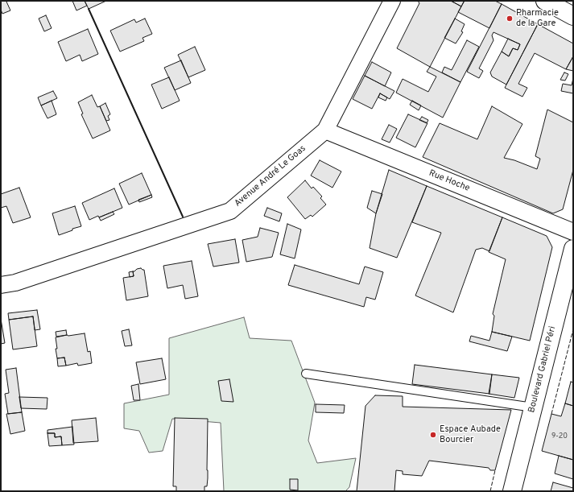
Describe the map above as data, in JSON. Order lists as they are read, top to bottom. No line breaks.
{"streets":{"main road":["Boulevard Gabriel Péri"],"street":["Avenue André Le Goas","Rue Hoche"]},"crossings":[["Avenue André Le Goas","Rue Hoche"]],"places":["Pharmacie de la Gare","Espace Aubade Bourcier"],"house_numbers":["9-20"]}
